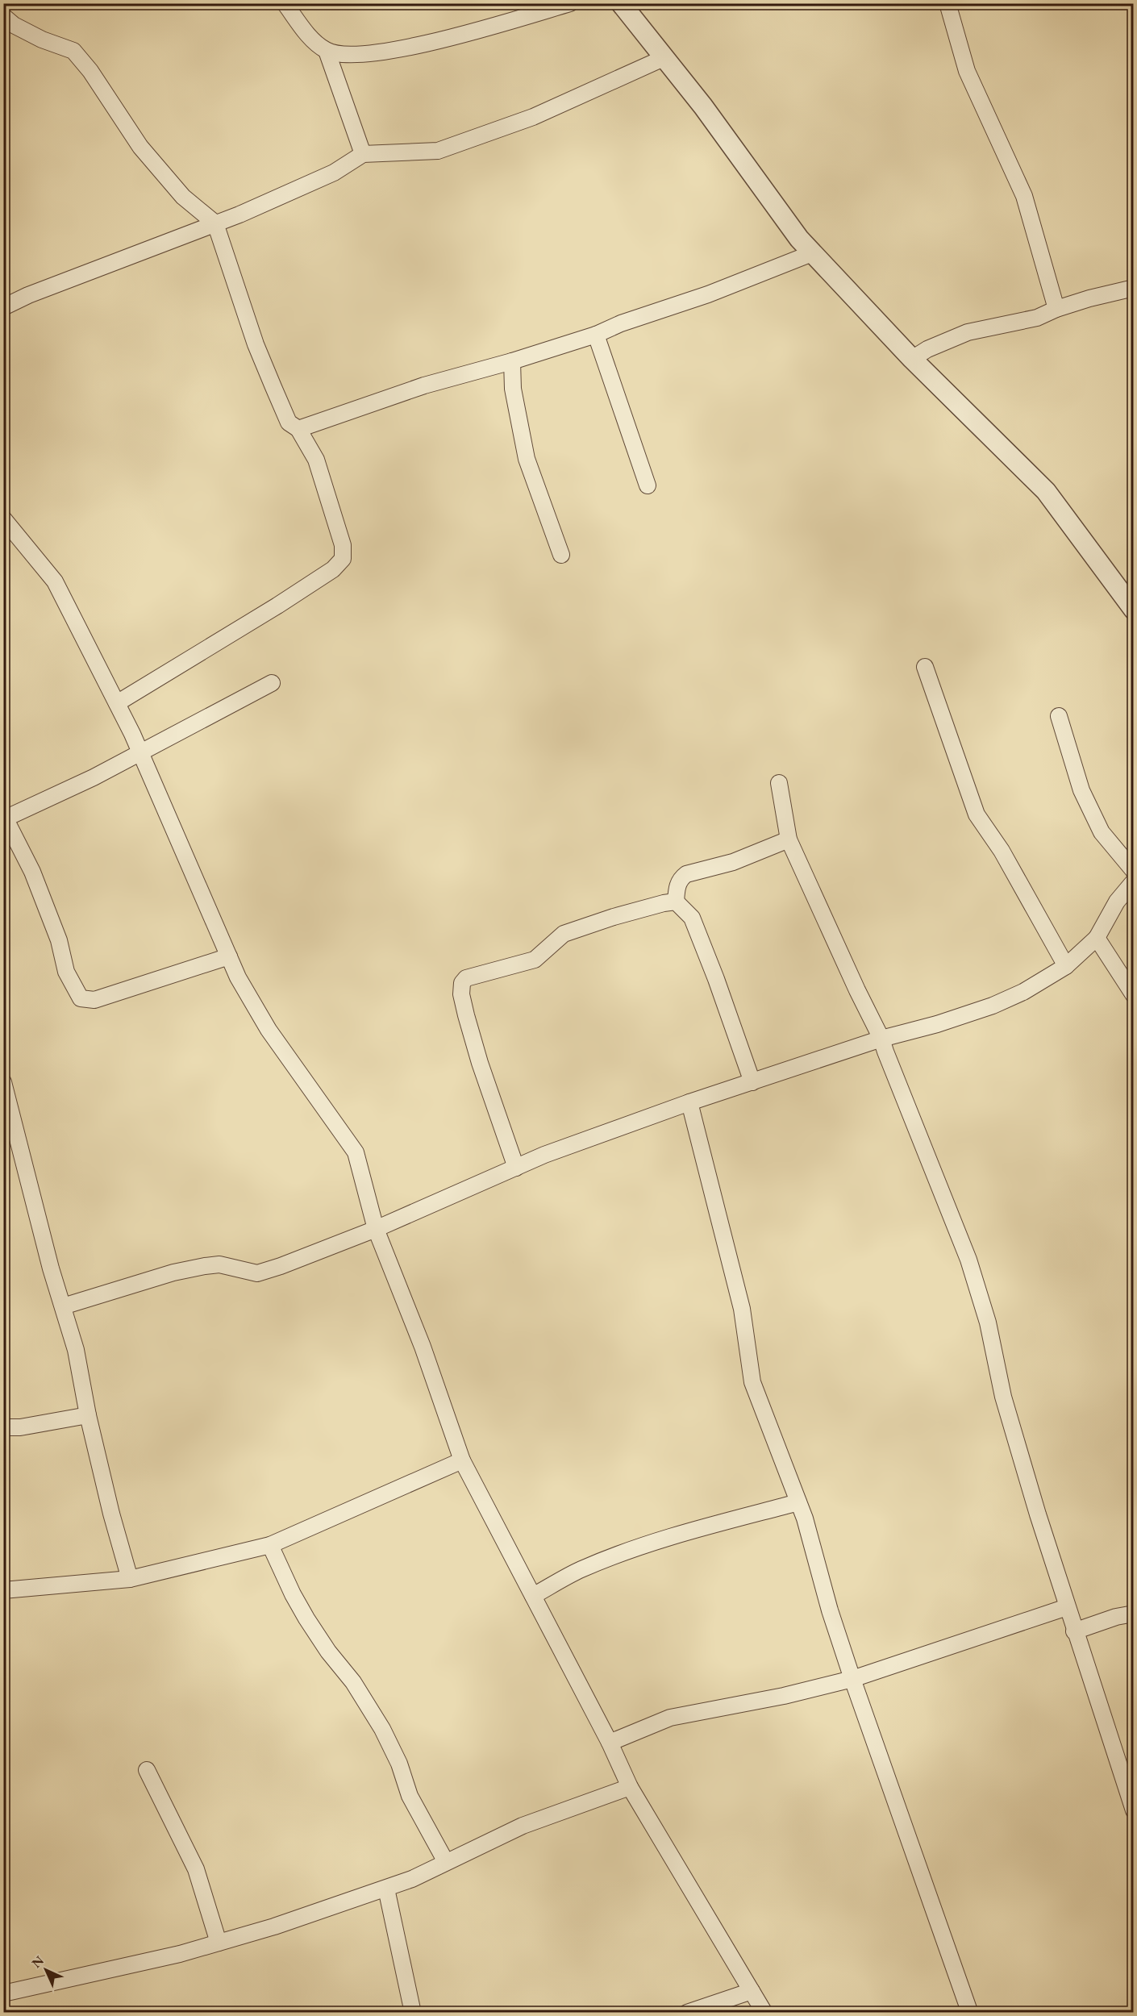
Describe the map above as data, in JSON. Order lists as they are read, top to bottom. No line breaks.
{"north":"top left"}
